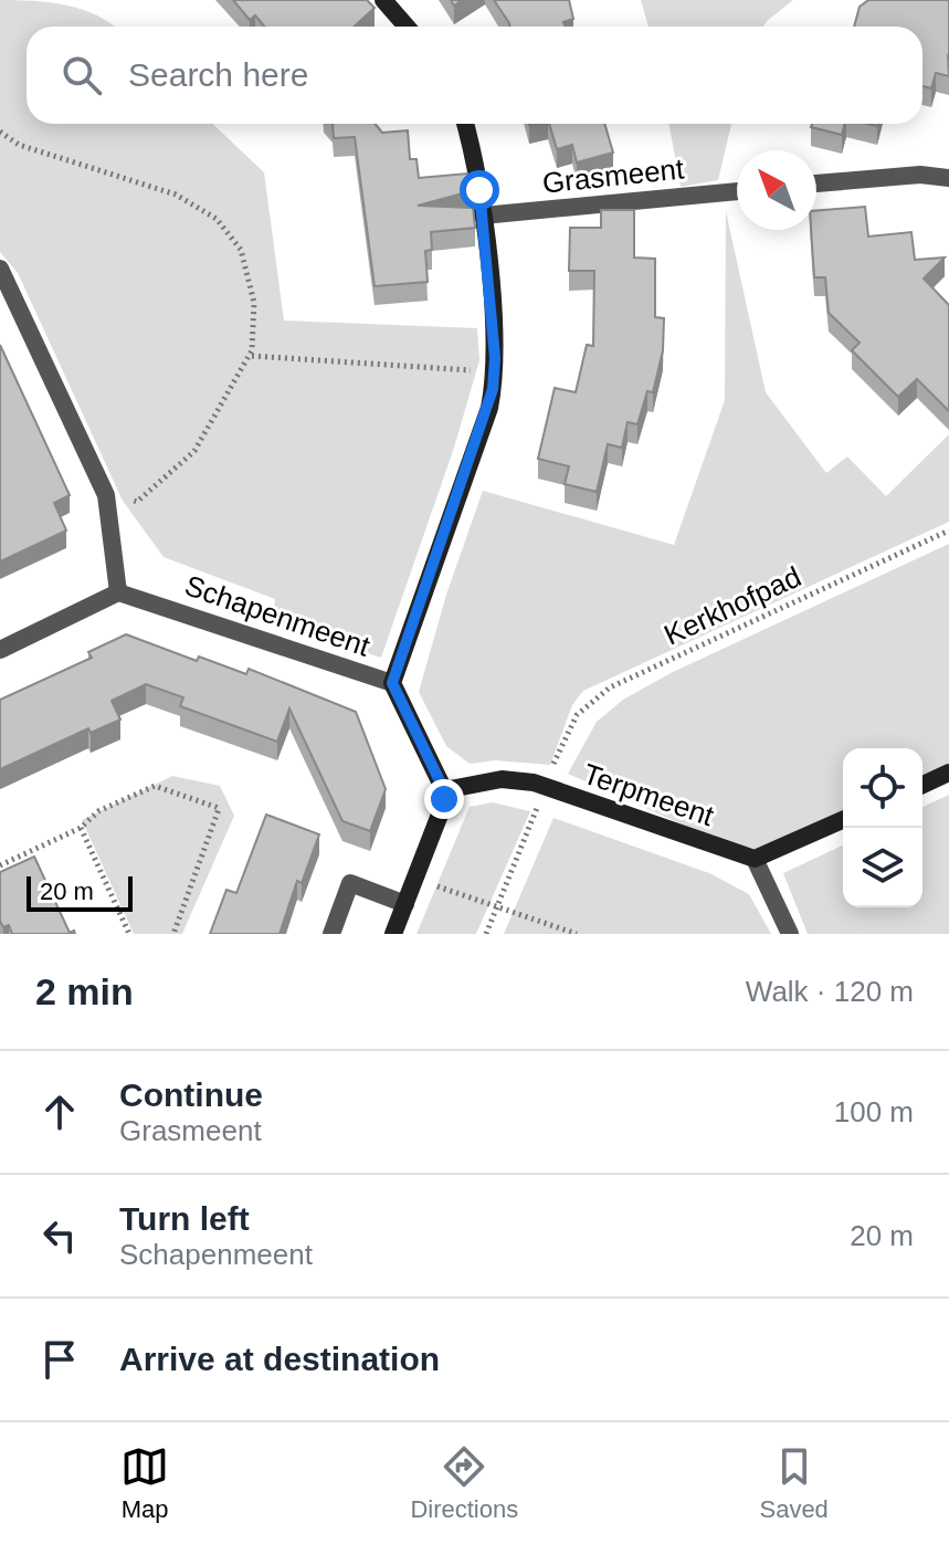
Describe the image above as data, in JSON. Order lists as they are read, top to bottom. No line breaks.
{"streets":{"street":["Grasmeent","Schapenmeent","Terpmeent"],"path":["Kerkhofpad"]},"crossings":[["Schapenmeent","Terpmeent"]],"scale_bar":"20 m","north":"top left","page":{"search":"Search here","scale":"20 m","heading":["2 min","Walk · 120 m"],"list":[["Continue","Grasmeent","100 m"],["Turn left","Schapenmeent","20 m"],"Arrive at destination"],"nav":["Map","Directions","Saved"]}}
